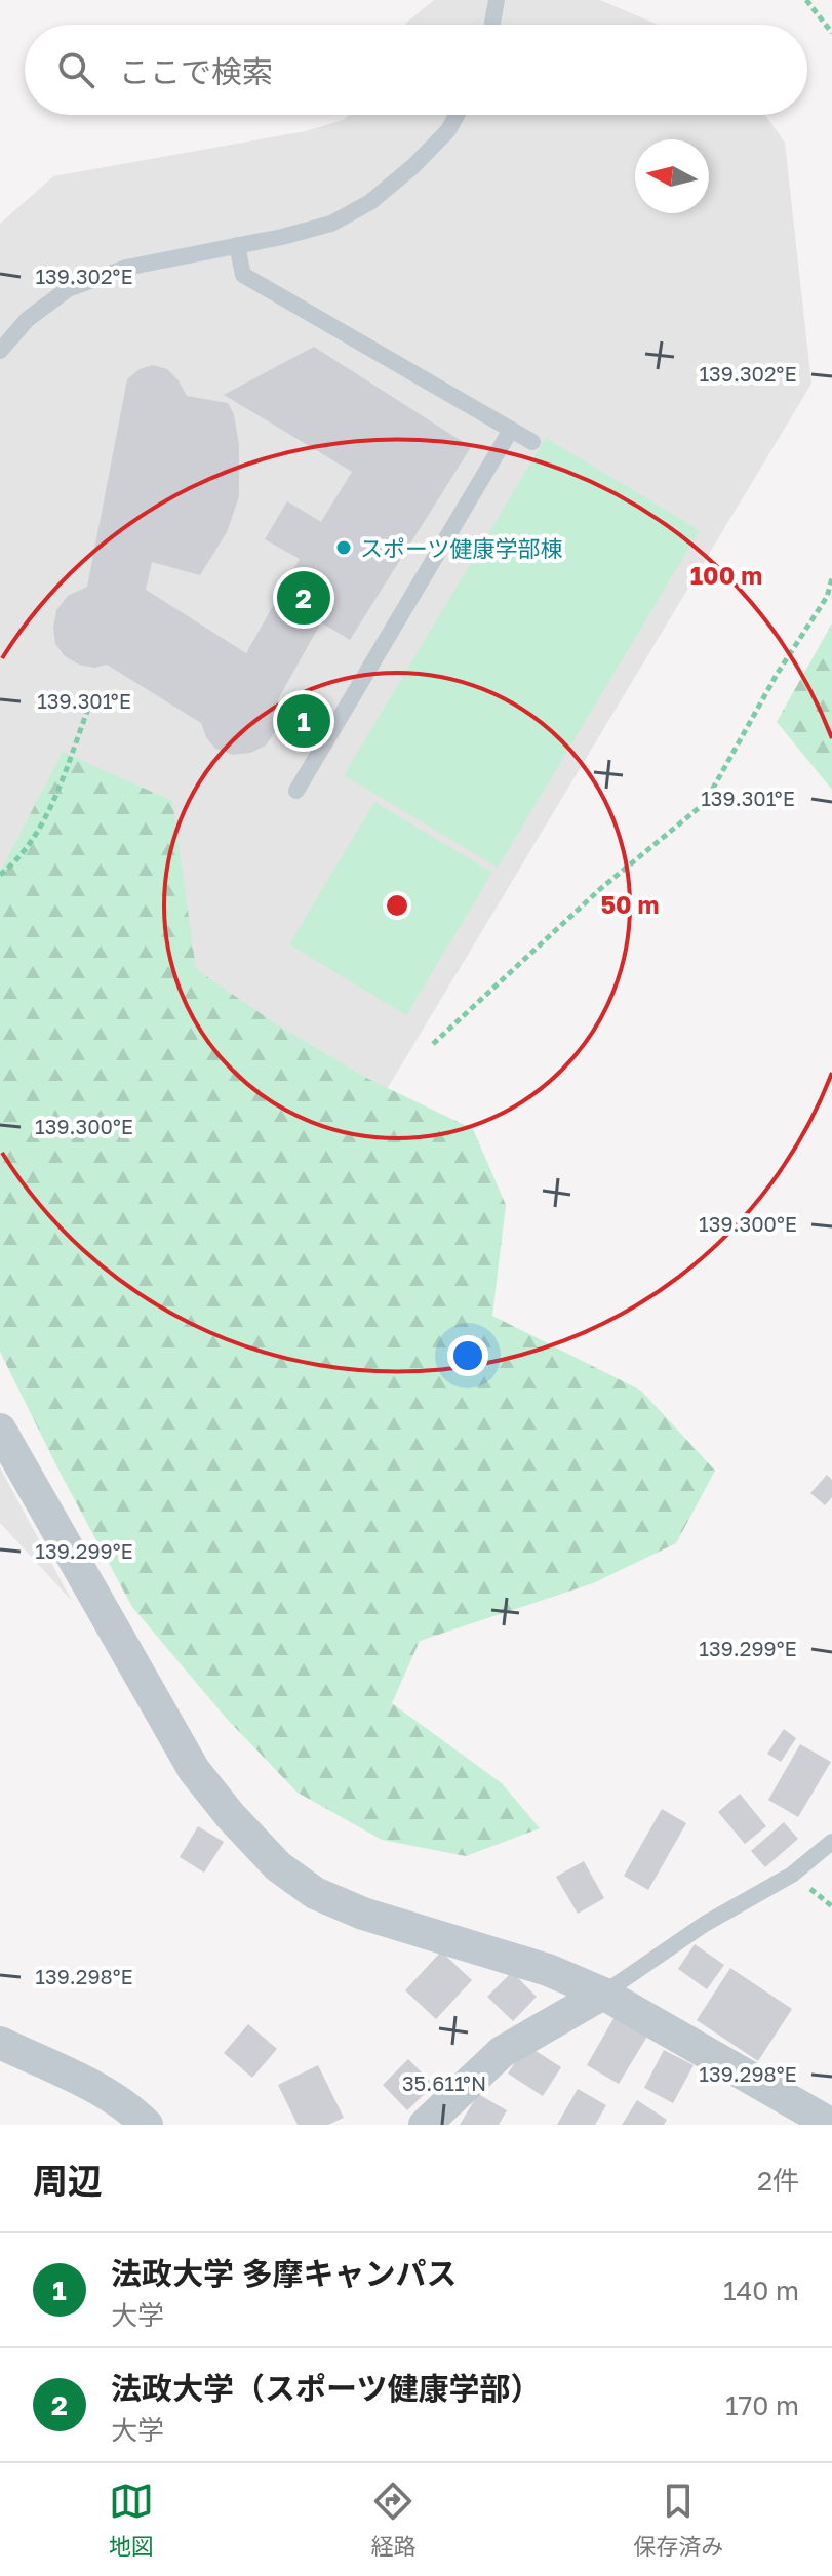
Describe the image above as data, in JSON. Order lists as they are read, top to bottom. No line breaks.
{"places":["スポーツ健康学部棟"],"north":"left","page":{"search":"ここで検索","pins":["2","1"],"heading":["周辺","2件"],"list":[{"mark":"1","name":"法政大学 多摩キャンパス","note":"大学","value":"140 m"},{"mark":"2","name":"法政大学（スポーツ健康学部）","note":"大学","value":"170 m"}],"nav":["地図","経路","保存済み"]},"coordinates":["139.302°E","139.301°E","139.300°E","139.299°E","139.298°E","35.611°N"],"rings":["100 m","50 m"]}
